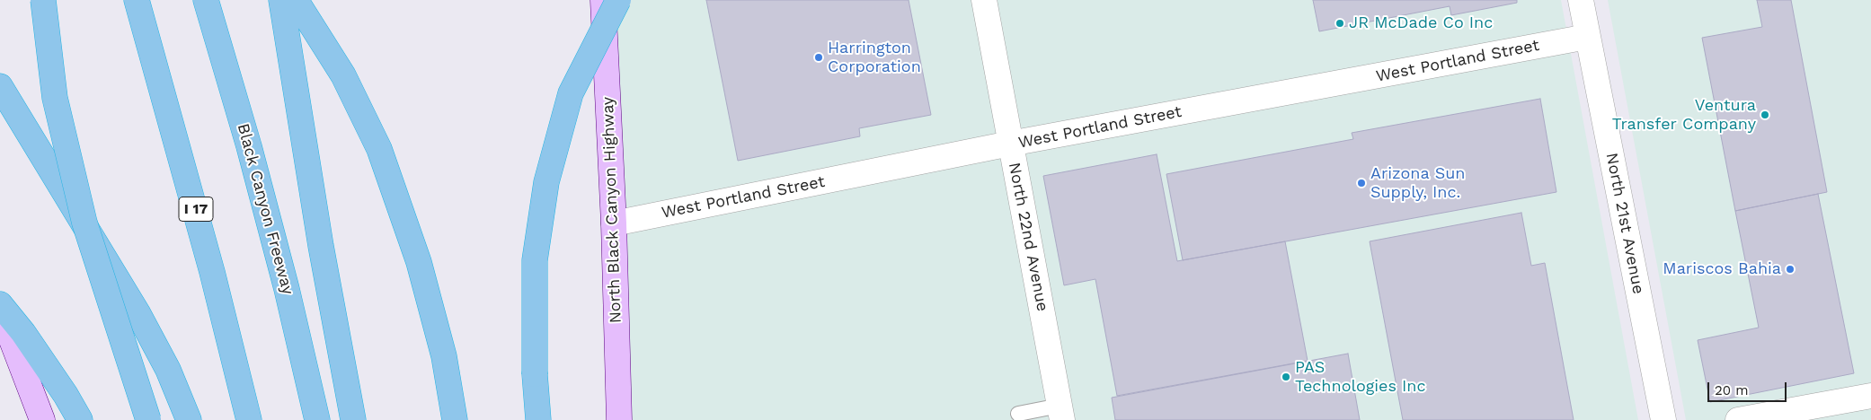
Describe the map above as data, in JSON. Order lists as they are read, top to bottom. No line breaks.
{"streets":{"highway":["I 17","Black Canyon Freeway"],"main road":["North Black Canyon Highway"],"street":["West Portland Street","North 21st Avenue","North 22nd Avenue"]},"crossings":[["West Portland Street","North Black Canyon Highway"],["West Portland Street","North 21st Avenue"],["West Portland Street","North 22nd Avenue"]],"places":["JR McDade Co Inc","Harrington Corporation","Ventura Transfer Company","Arizona Sun Supply, Inc.","Mariscos Bahia","PAS Technologies Inc"],"scale_bar":"20 m"}
